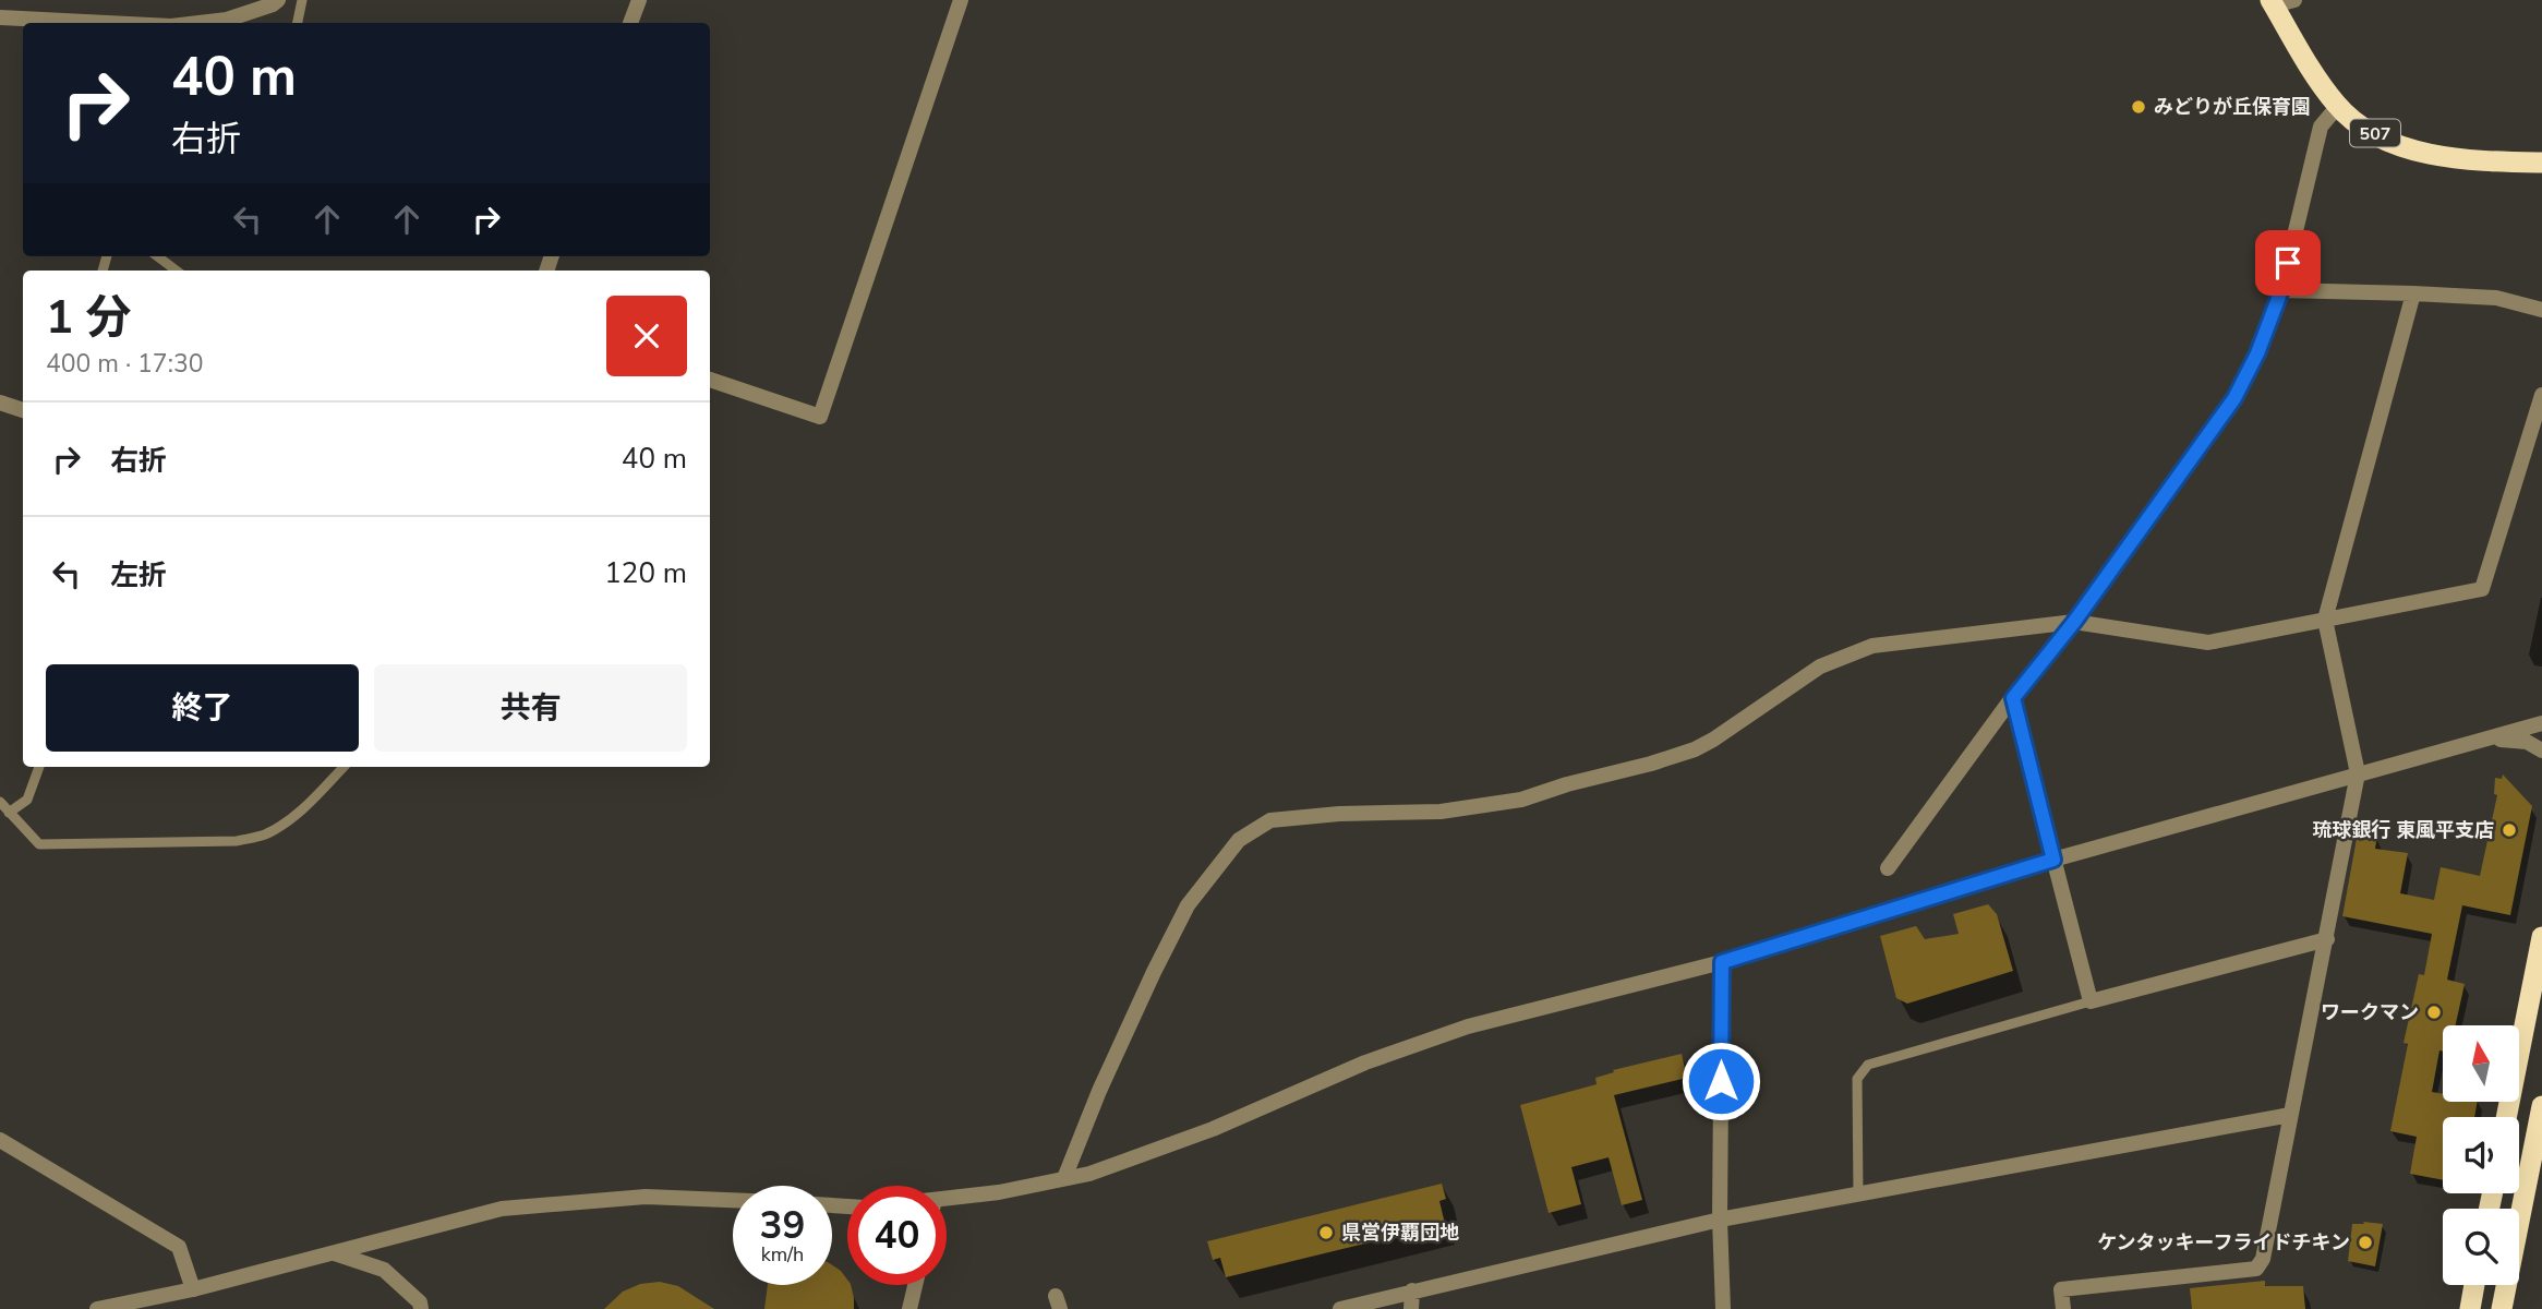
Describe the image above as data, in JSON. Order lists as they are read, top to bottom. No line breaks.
{"streets":{"highway":["507"]},"places":["みどりが丘保育園","琉球銀行 東風平支店","ワークマン","県営伊覇団地","ケンタッキーフライドチキン"],"north":"top","page":{"turn":["40 m","右折"],"heading":["1 分","400 m · 17:30"],"list":[{"name":"右折","value":"40 m"},{"name":"左折","value":"120 m"}],"buttons":["終了","共有"],"speed":"39 km/h","limit":"40"}}
